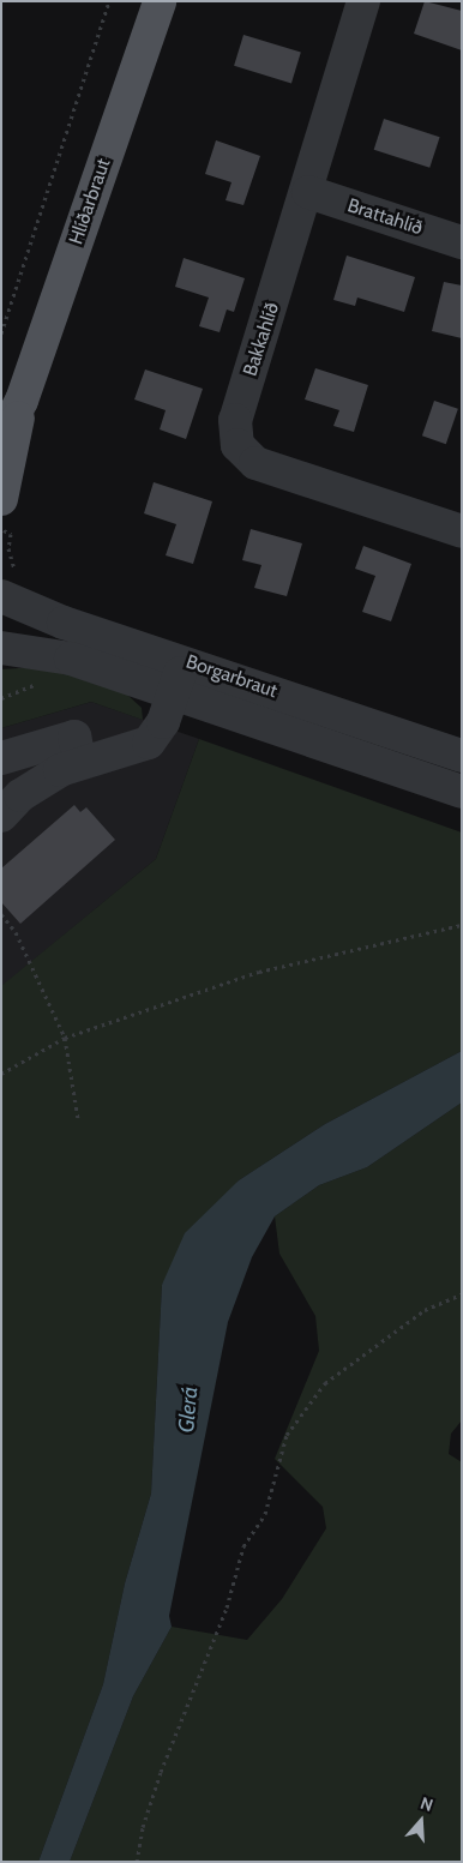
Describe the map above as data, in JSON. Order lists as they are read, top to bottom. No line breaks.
{"streets":{"main road":["Hlíðarbraut"],"street":["Brattahlíð","Bakkahlíð","Borgarbraut"]},"crossings":[["Brattahlíð","Bakkahlíð"]],"water":["Glerá"],"north":"top"}
